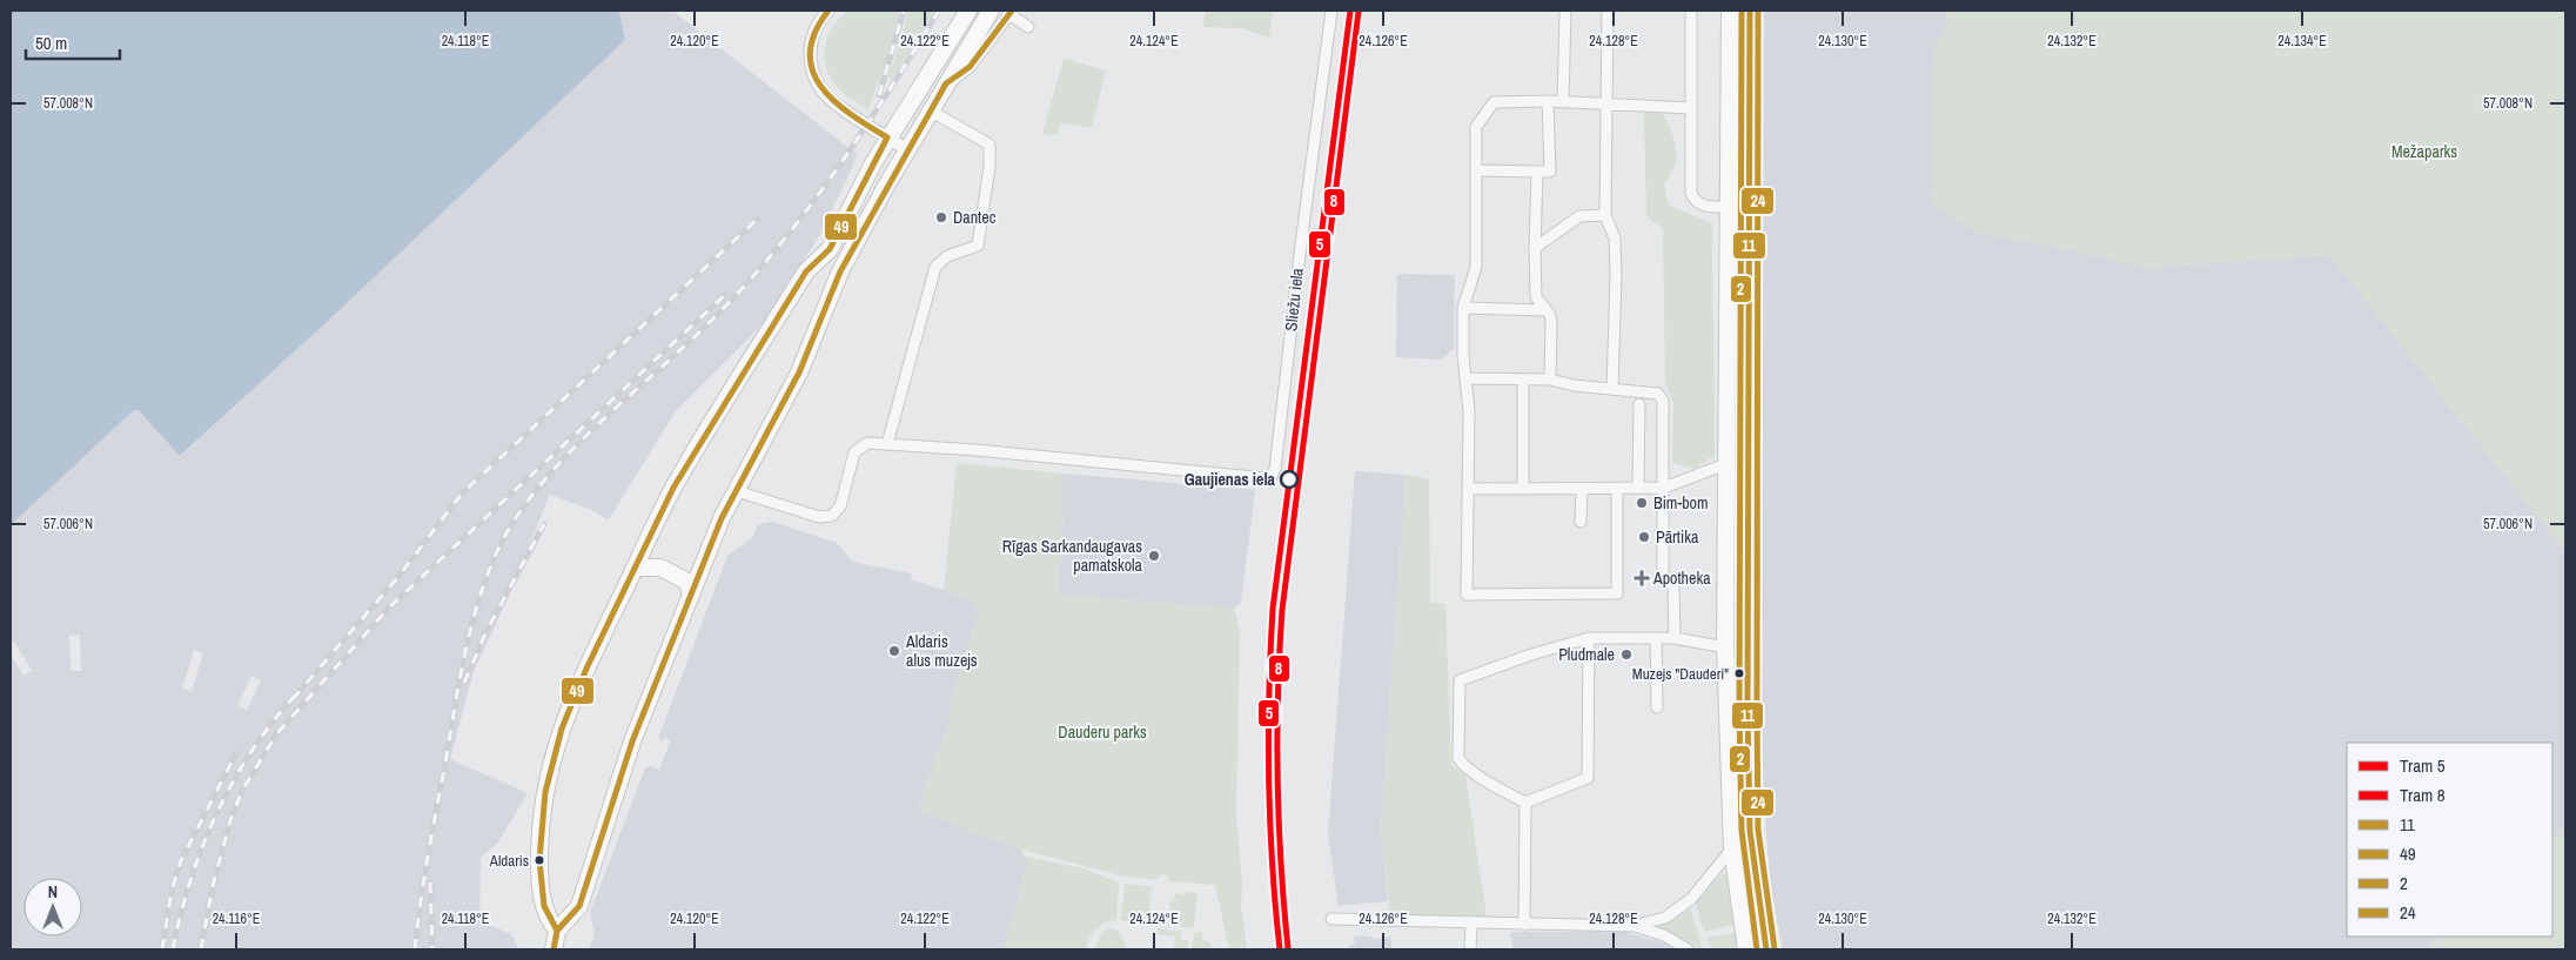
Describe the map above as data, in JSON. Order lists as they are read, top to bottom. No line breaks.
{"streets":{"street":["Sliežu iela"]},"parks":["Mežaparks","Dauderu parks"],"places":{"other":["Dantec","Gaujienas iela","Bim-bom","Pārtika","Rīgas Sarkandaugavas pamatskola","Aldaris alus muzejs","Pludmale","Muzejs \"Dauderi\"","Aldaris"],"health":["Apotheka"]},"lines":["tram line 5","transit line 11","transit line 49","transit line 2","transit line 24","tram line 8"],"legend":["Tram 5","Tram 8","11","49","2","24"],"scale_bar":"50 m","north":"top","coordinates":["24.118°E","24.120°E","24.122°E","24.124°E","24.126°E","24.128°E","24.130°E","24.132°E","24.134°E","57.008°N","57.006°N","24.116°E"]}
